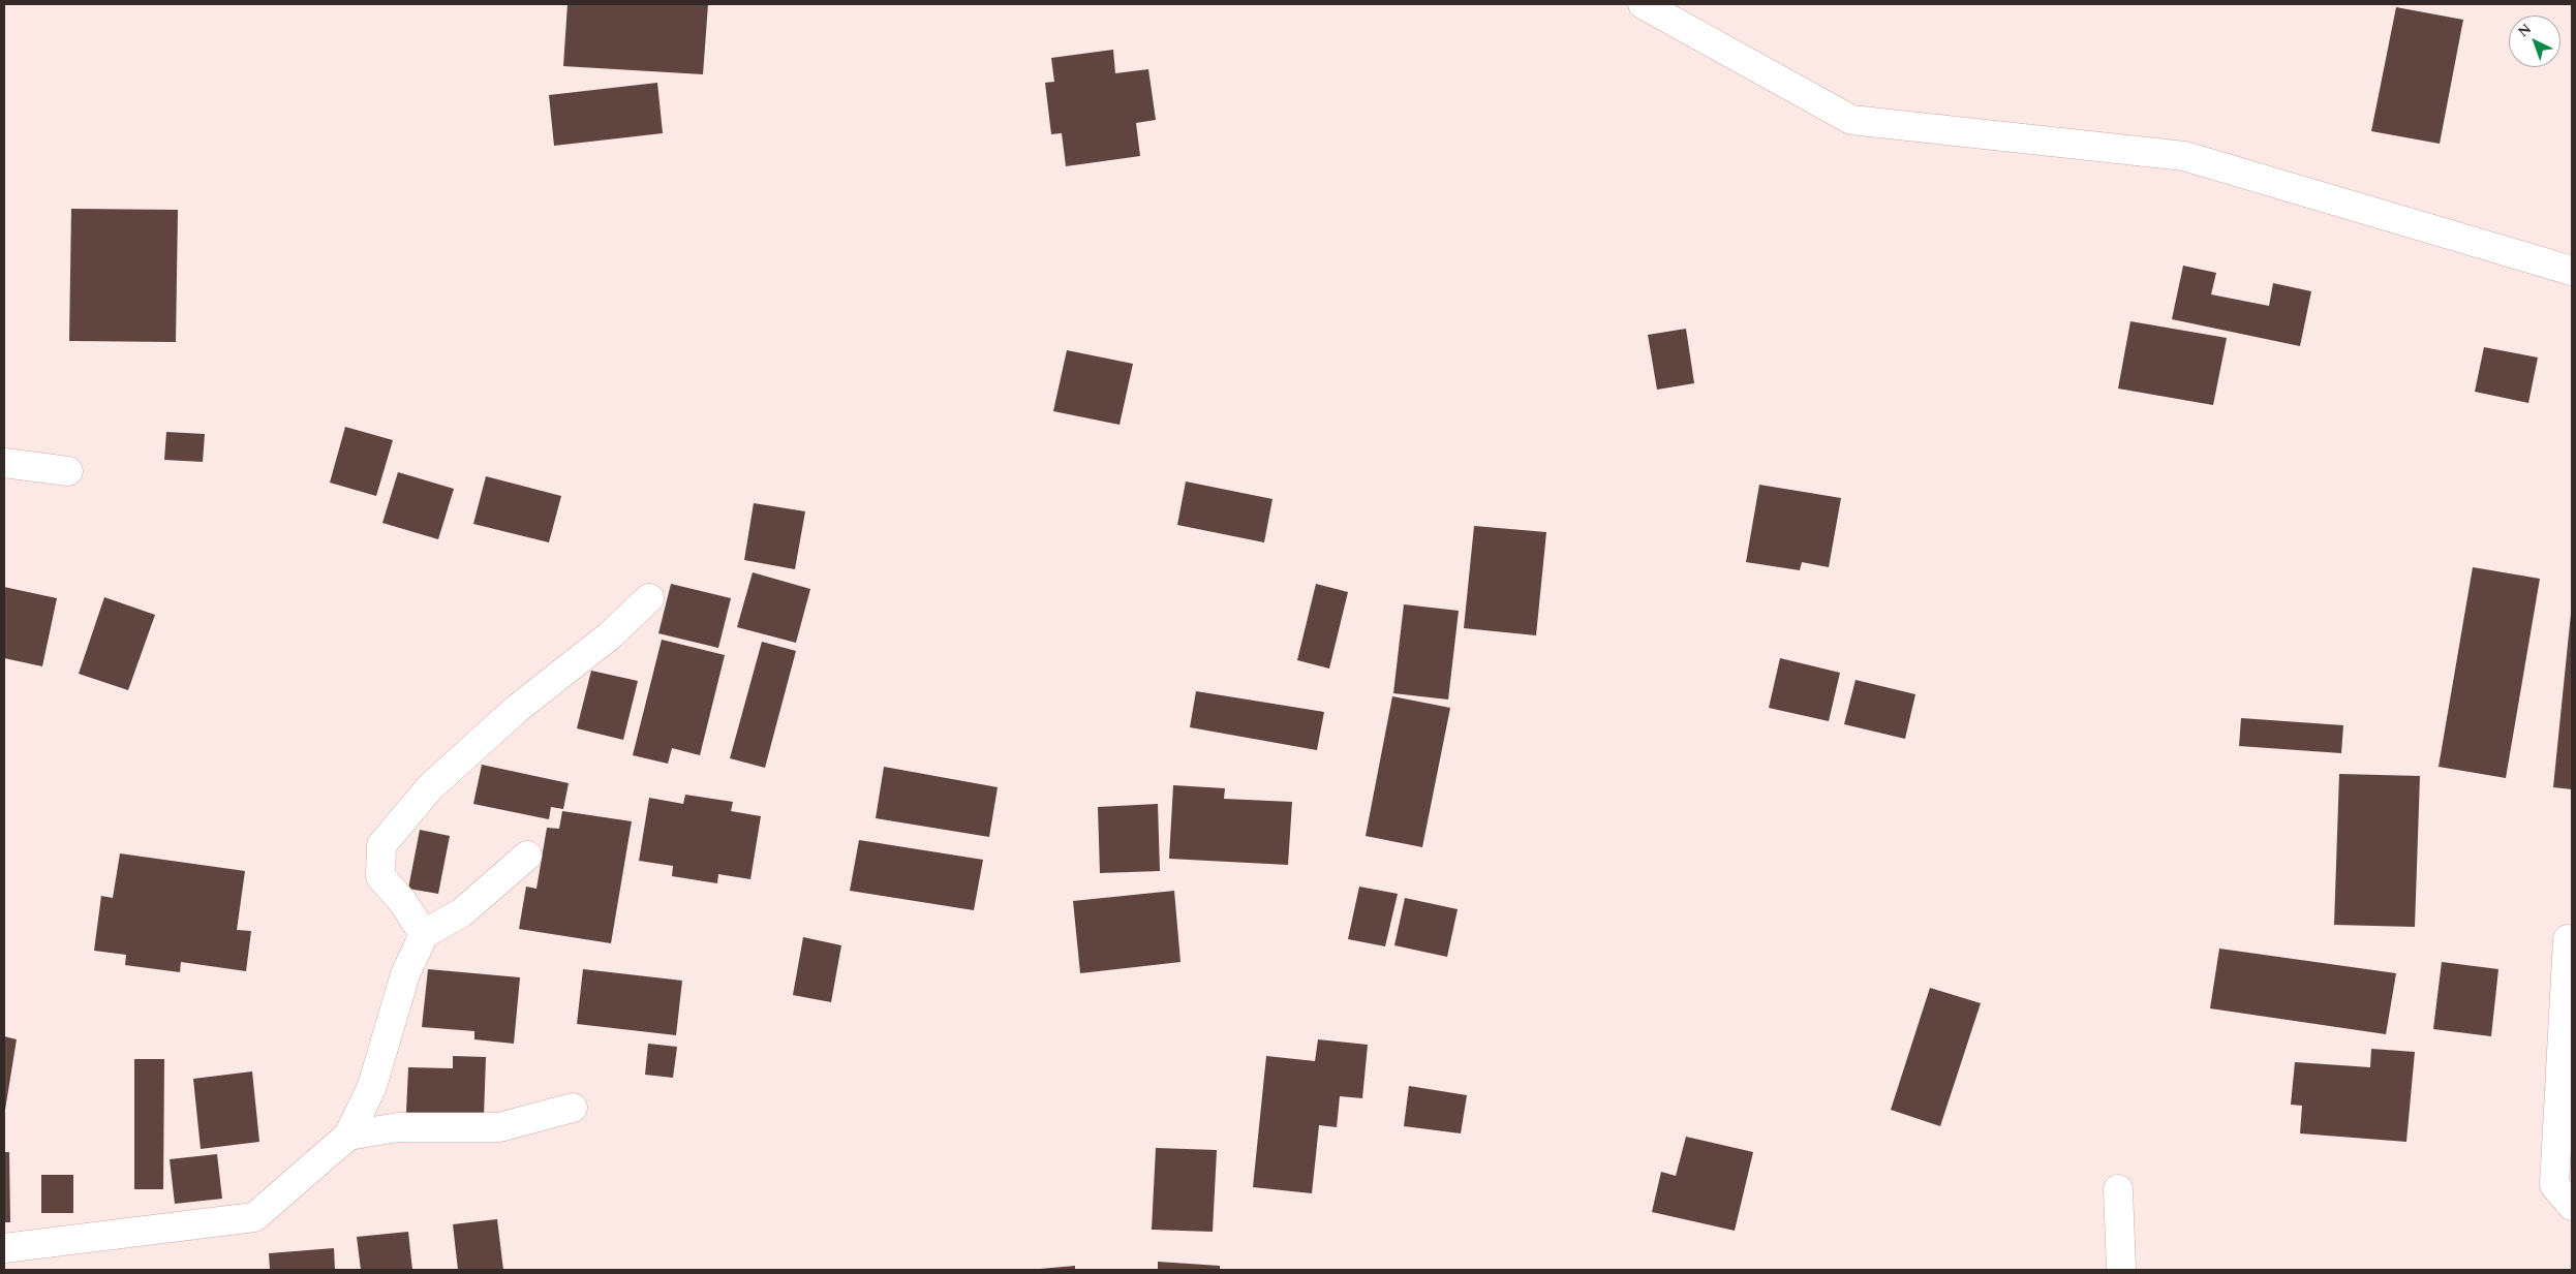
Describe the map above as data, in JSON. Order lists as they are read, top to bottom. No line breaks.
{"north":"top left"}
